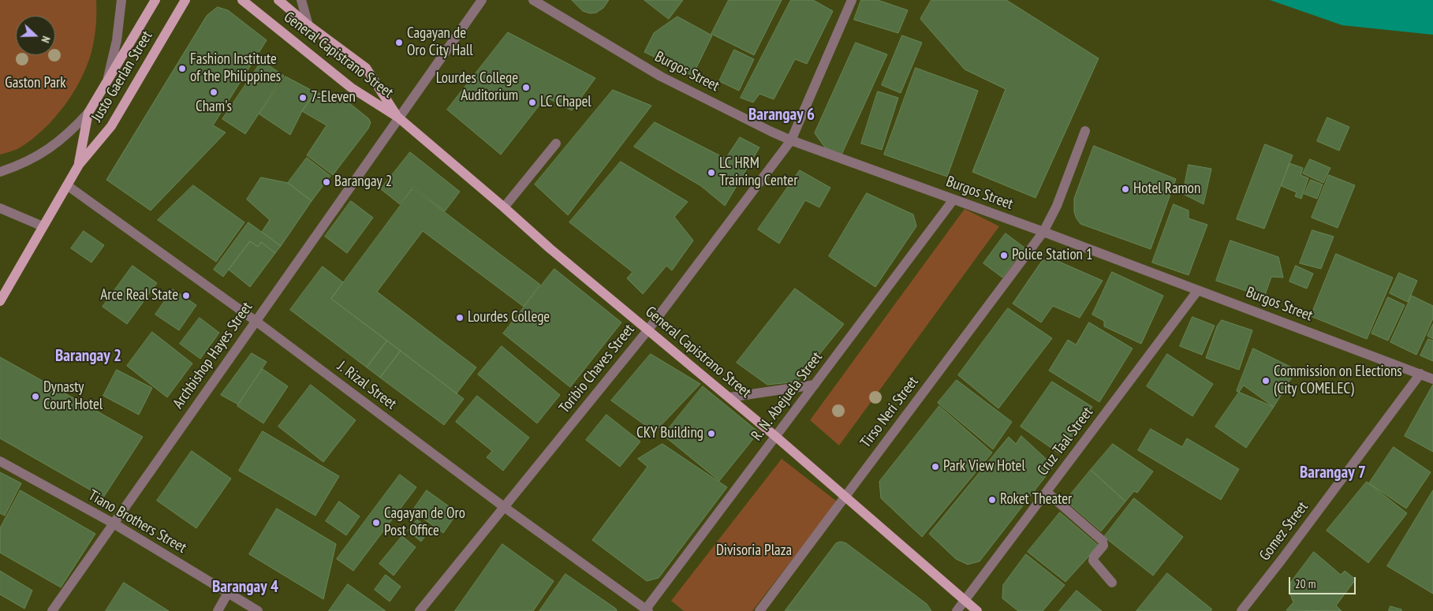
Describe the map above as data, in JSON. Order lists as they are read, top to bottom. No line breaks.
{"streets":{"main road":["General Capistrano Street","Justo Gaerlan Street"],"street":["Burgos Street","Archbishop Hayes Street","Toribio Chaves Street","J. Rizal Street","R. N. Abejuela Street","Tirso Neri Street","Cruz Taal Street","Tiano Brothers Street","Gomez Street"]},"crossings":[["General Capistrano Street","Archbishop Hayes Street"],["General Capistrano Street","Toribio Chaves Street"],["General Capistrano Street","R. N. Abejuela Street"],["General Capistrano Street","Tirso Neri Street"],["General Capistrano Street","Cruz Taal Street"],["Burgos Street","Toribio Chaves Street"],["Burgos Street","R. N. Abejuela Street"],["Burgos Street","Tirso Neri Street"],["Burgos Street","Cruz Taal Street"],["Burgos Street","Gomez Street"],["Justo Gaerlan Street","J. Rizal Street"],["Archbishop Hayes Street","J. Rizal Street"],["Archbishop Hayes Street","Tiano Brothers Street"],["Toribio Chaves Street","J. Rizal Street"],["J. Rizal Street","R. N. Abejuela Street"]],"districts":["Barangay 6","Barangay 2","Barangay 7","Barangay 4"],"parks":["Gaston Park","Divisoria Plaza"],"places":["Cagayan de Oro City Hall","Fashion Institute of the Philippines","Lourdes College Auditorium","Cham's","7-Eleven","LC Chapel","LC HRM Training Center","Barangay 2","Hotel Ramon","Police Station 1","Arce Real State","Lourdes College","Commission on Elections (City COMELEC)","Dynasty Court Hotel","CKY Building","Park View Hotel","Roket Theater","Cagayan de Oro Post Office"],"scale_bar":"20 m","north":"right"}
